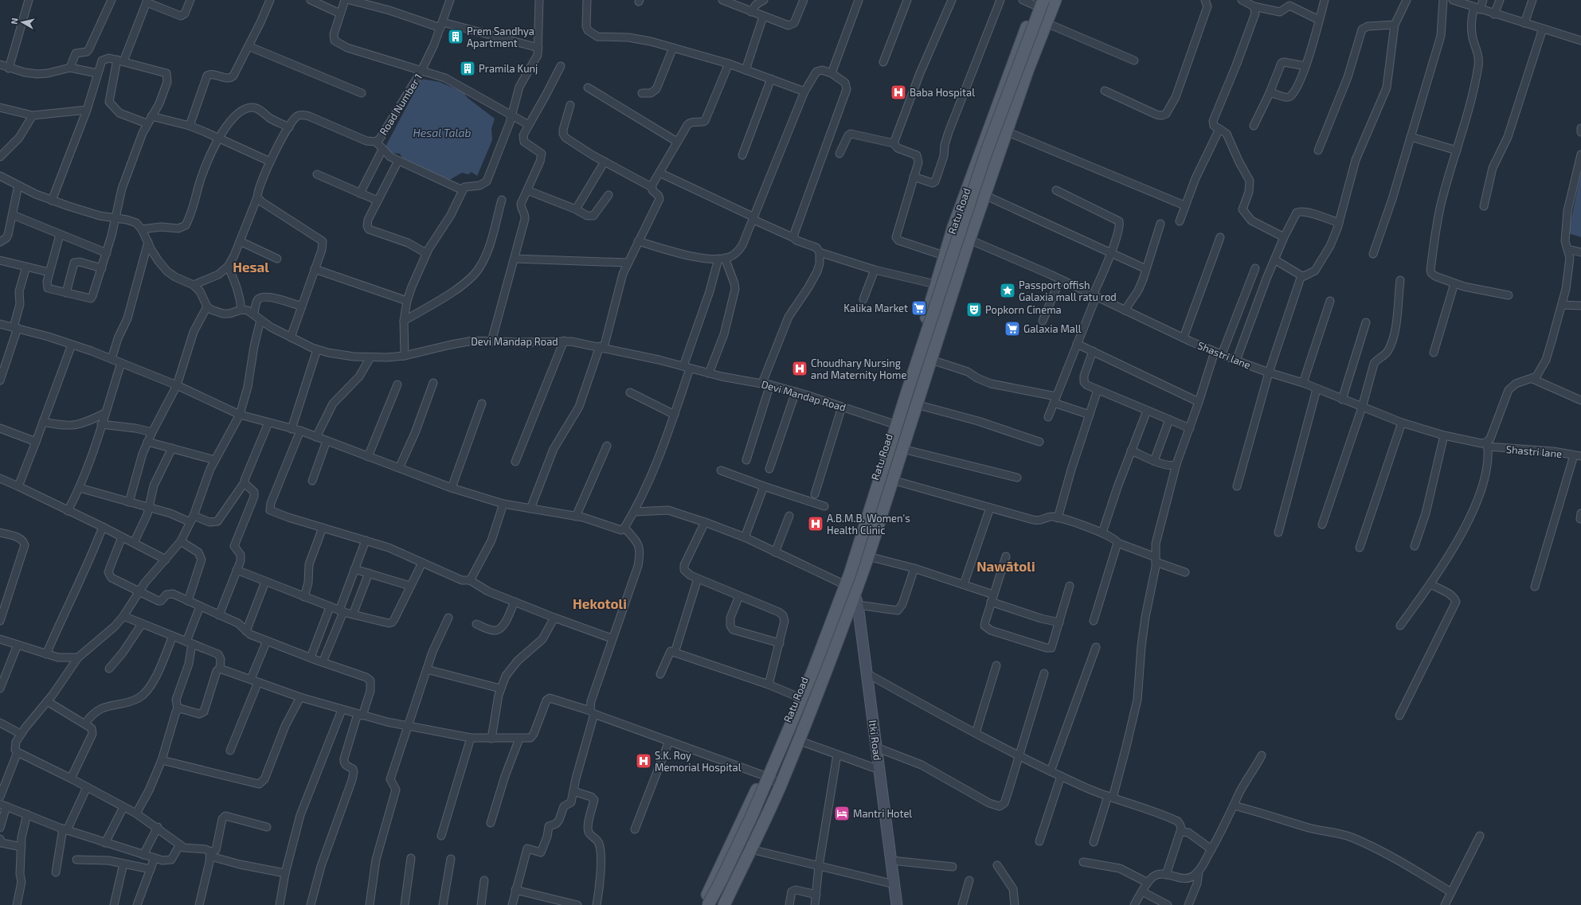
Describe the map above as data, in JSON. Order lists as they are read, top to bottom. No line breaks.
{"streets":{"main road":["Ratu Road"],"street":["Road Number 1","Devi Mandap Road","Shastri lane","Itki Road"]},"crossings":[["Ratu Road","Devi Mandap Road"],["Ratu Road","Shastri lane"],["Ratu Road","Itki Road"]],"districts":["Hesal","Nawātoli","Hekotoli"],"water":["Hesal Talab"],"places":{"building":["Prem Sandhya Apartment","Pramila Kunj"],"hospital":["Baba Hospital","Choudhary Nursing and Maternity Home","A.B.M.B. Women's Health Clinic","S.K. Roy Memorial Hospital"],"place":["Passport offish Galaxia mall ratu rod"],"supermarket":["Kalika Market","Galaxia Mall"],"theatre":["Popkorn Cinema"],"hotel":["Mantri Hotel"]},"north":"left"}
